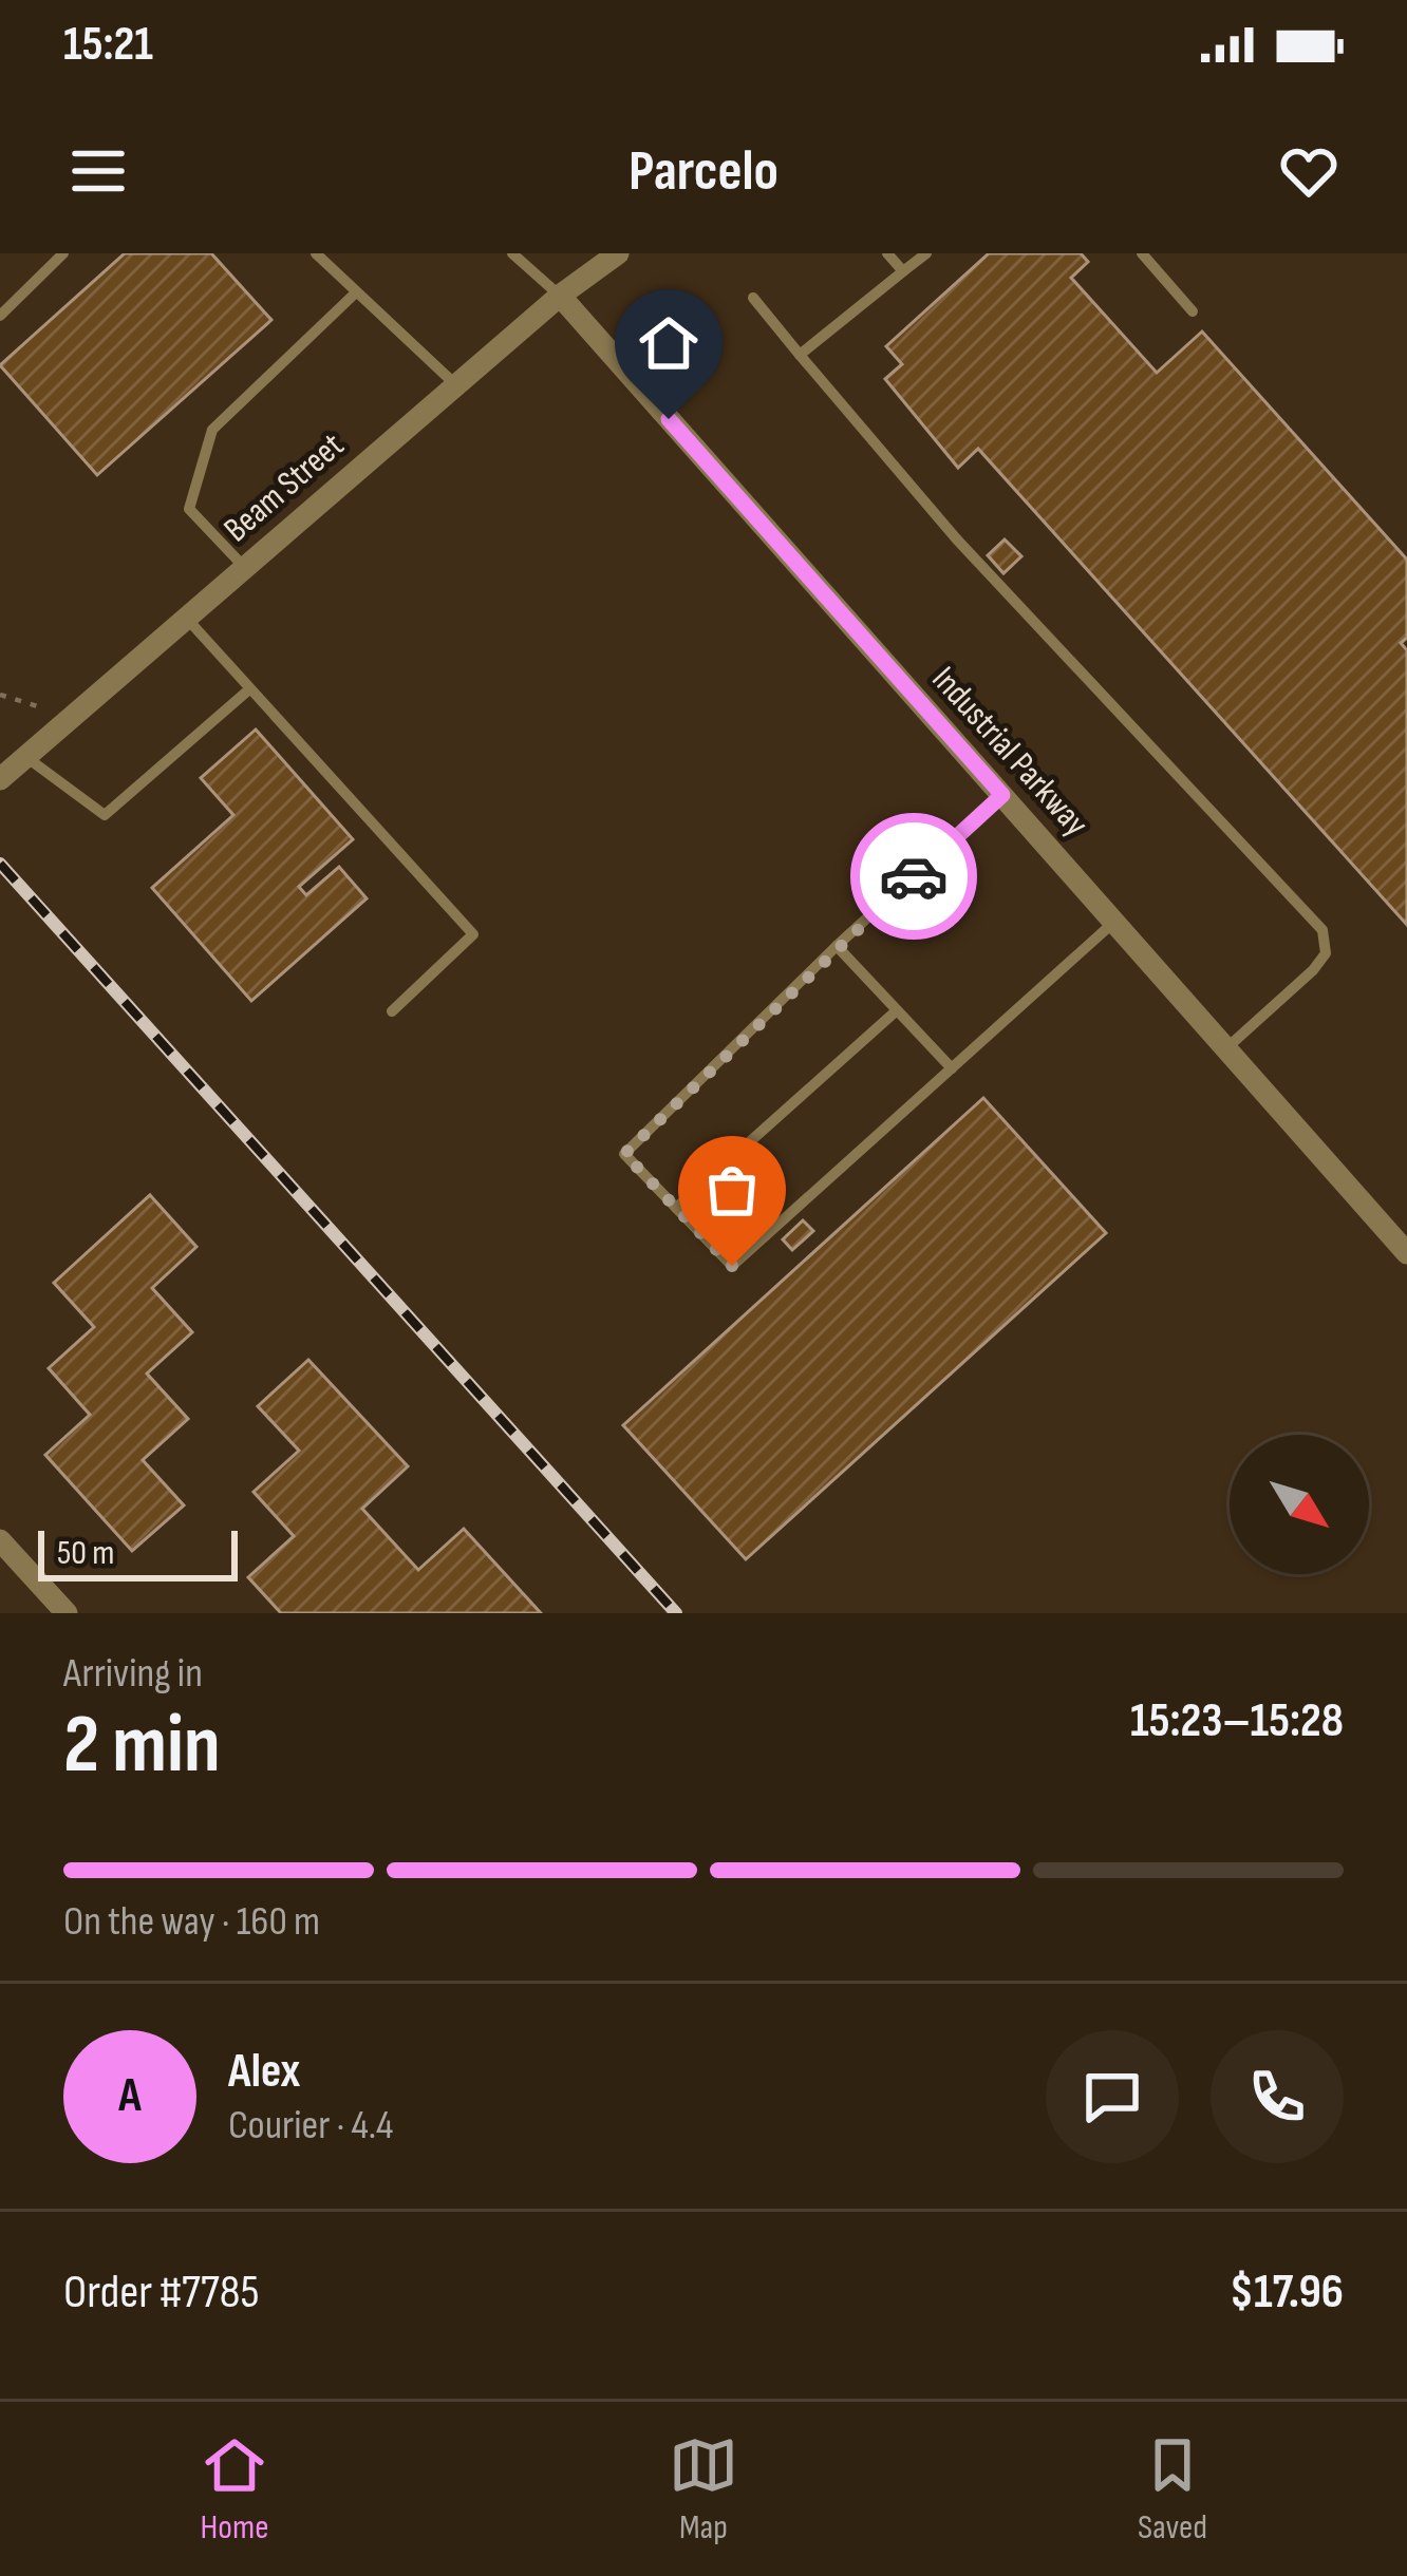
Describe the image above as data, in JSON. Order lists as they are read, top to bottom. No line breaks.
{"streets":{"street":["Beam Street","Industrial Parkway"]},"crossings":[["Beam Street","Industrial Parkway"]],"scale_bar":"50 m","north":"bottom right","page":{"status":"15:21","header":"Parcelo","scale":"50 m","heading":["2 min","Arriving in","15:23–15:28"],"panel":["Alex","Courier · 4.4","Order #7785","$17.96"],"bar":"On the way · 160 m","round":"A","tabs":["Home","Map","Saved"]}}
